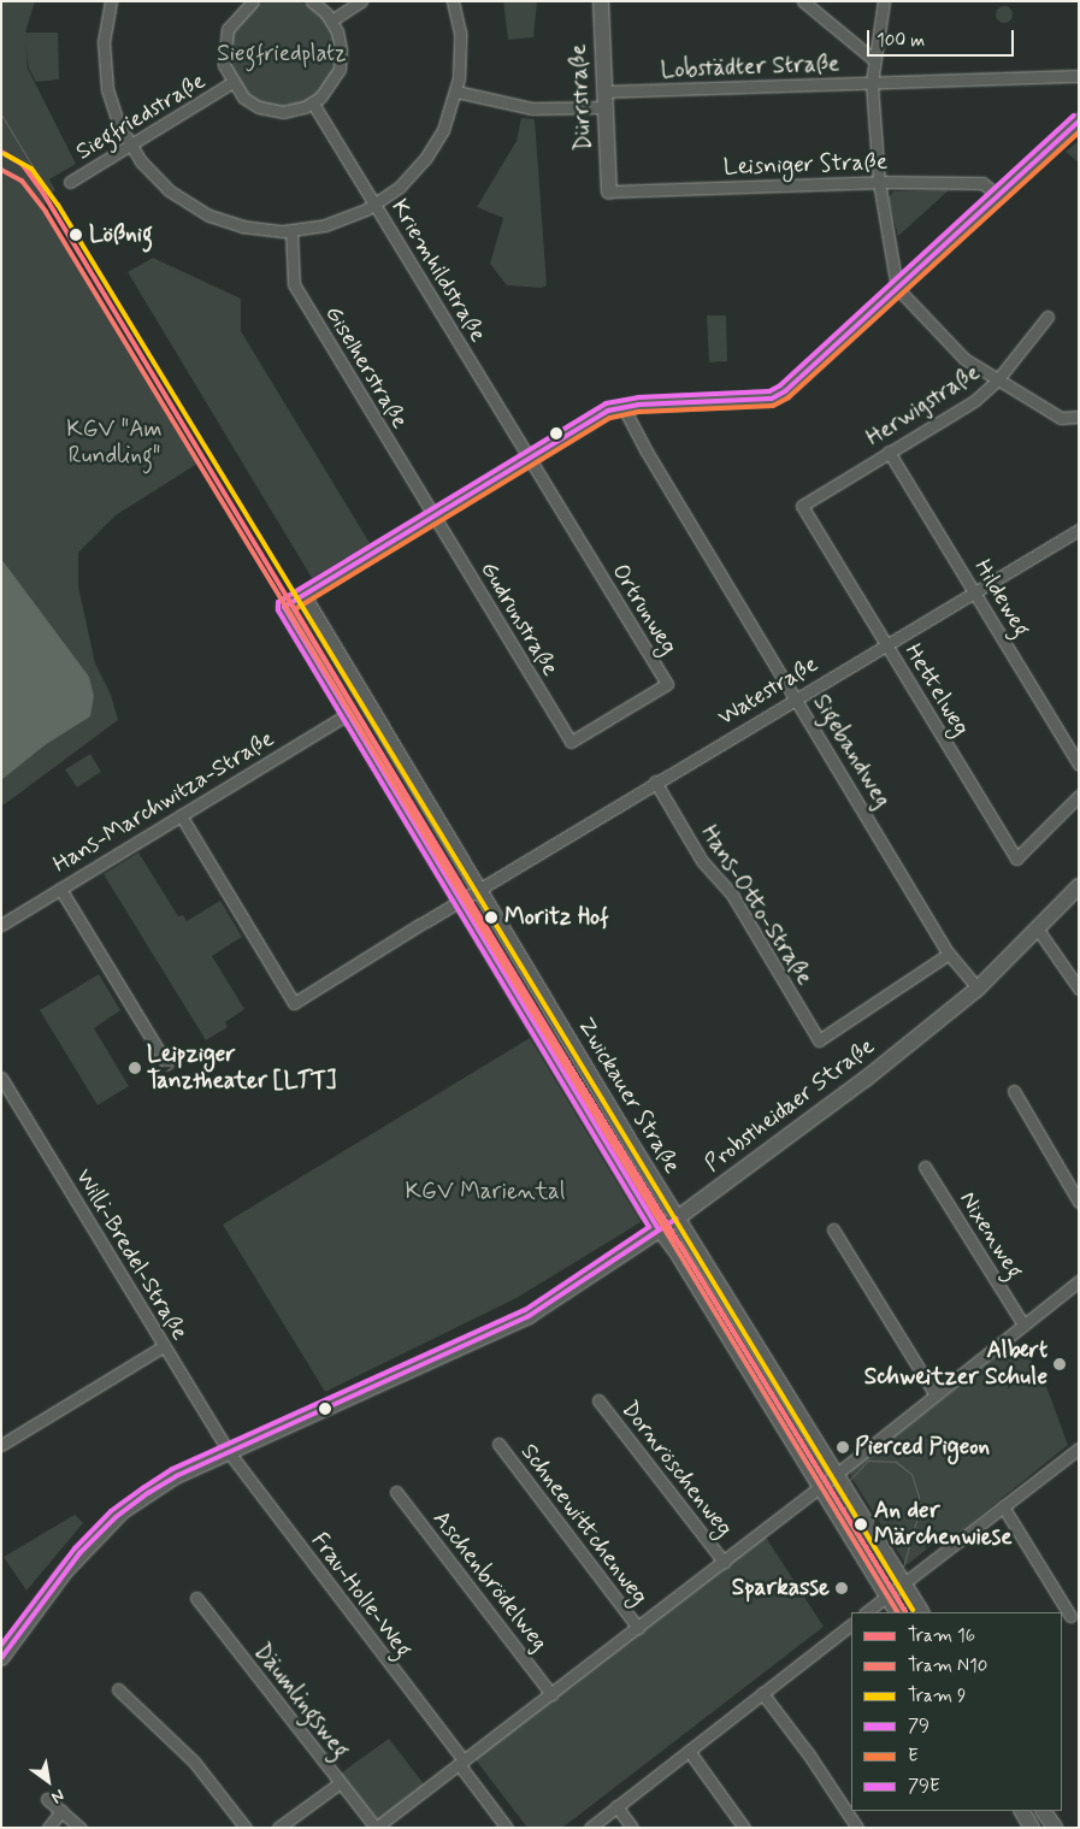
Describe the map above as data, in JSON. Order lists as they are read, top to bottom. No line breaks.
{"streets":{"main road":["Dürrstraße","Zwickauer Straße","Probstheidaer Straße"],"street":["Lobstädter Straße","Siegfriedstraße","Leisniger Straße","Kriemhildstraße","Giselherstraße","Herwigstraße","Hildeweg","Ortrunweg","Gudrunstraße","Hettelweg","Watestraße","Sigebandweg","Hans-Marchwitza-Straße","Hans-Otto-Straße","Nixenweg","Willi-Bredel-Straße","Dornröschenweg","Schneewittchenweg","Aschenbrödelweg","Frau-Holle-Weg","Däumlingsweg"]},"crossings":[["Lobstädter Straße","Dürrstraße"],["Dürrstraße","Leisniger Straße"],["Kriemhildstraße","Ortrunweg"],["Giselherstraße","Gudrunstraße"],["Herwigstraße","Hildeweg"],["Herwigstraße","Hettelweg"],["Hildeweg","Watestraße"],["Ortrunweg","Gudrunstraße"],["Hettelweg","Watestraße"],["Watestraße","Sigebandweg"],["Watestraße","Hans-Marchwitza-Straße"],["Watestraße","Hans-Otto-Straße"],["Watestraße","Zwickauer Straße"],["Sigebandweg","Hans-Otto-Straße"],["Sigebandweg","Probstheidaer Straße"],["Hans-Marchwitza-Straße","Zwickauer Straße"],["Zwickauer Straße","Probstheidaer Straße"],["Probstheidaer Straße","Willi-Bredel-Straße"],["Probstheidaer Straße","Frau-Holle-Weg"],["Willi-Bredel-Straße","Frau-Holle-Weg"]],"parks":["Siegfriedplatz","KGV \"Am Rundling\"","KGV Mariental"],"places":["Lößnig","Moritz Hof","Leipziger Tanztheater [LTT]","Albert Schweitzer Schule","Pierced Pigeon","An der Märchenwiese","Sparkasse"],"lines":["transit line 79E","transit line 79","transit line E","tram line 16","tram line 9","tram line N10"],"legend":["Tram 16","Tram N10","Tram 9","79","E","79E"],"scale_bar":"100 m","north":"bottom right"}
